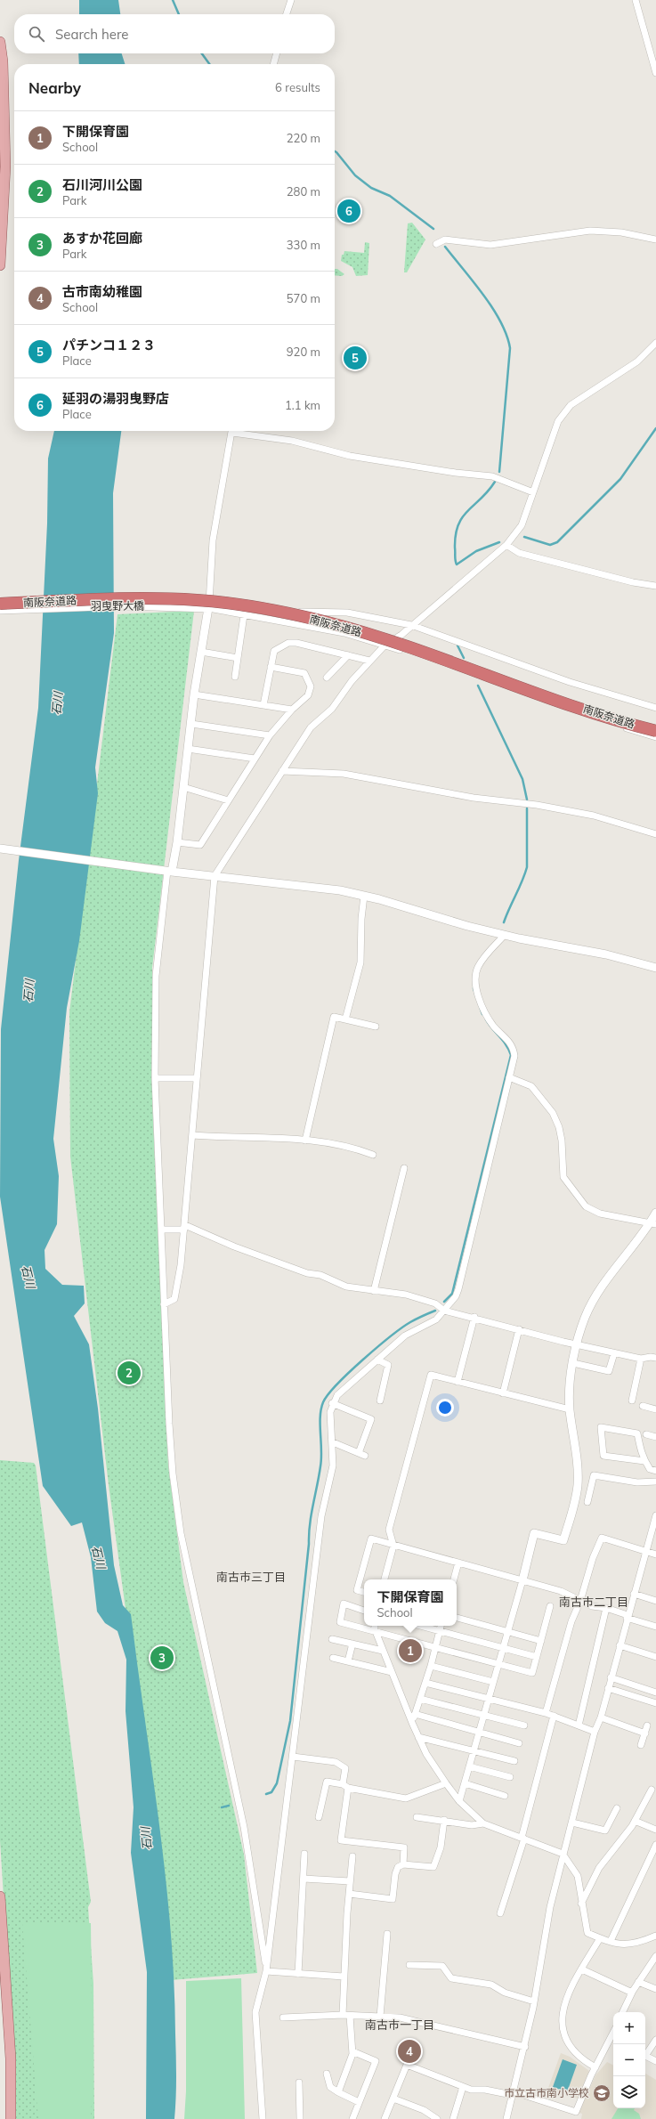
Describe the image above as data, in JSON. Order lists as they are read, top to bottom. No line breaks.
{"streets":{"highway":["南阪奈道路"],"street":["羽曳野大橋"]},"districts":["南古市三丁目","南古市二丁目","南古市一丁目"],"water":["石川"],"places":{"school or university":["市立古市南小学校"]},"page":{"search":"Search here","heading":["Nearby","6 results"],"list":[{"mark":"1","name":"下開保育園","note":"School","value":"220 m"},{"mark":"2","name":"石川河川公園","note":"Park","value":"280 m"},{"mark":"3","name":"あすか花回廊","note":"Park","value":"330 m"},{"mark":"4","name":"古市南幼稚園","note":"School","value":"570 m"},{"mark":"5","name":"パチンコ１２３","note":"Place","value":"920 m"},{"mark":"6","name":"延羽の湯羽曳野店","note":"Place","value":"1.1 km"}],"pins":["6","5","2","1","3","4"],"popup":["下開保育園","School"],"map_buttons":["+","−"]}}
